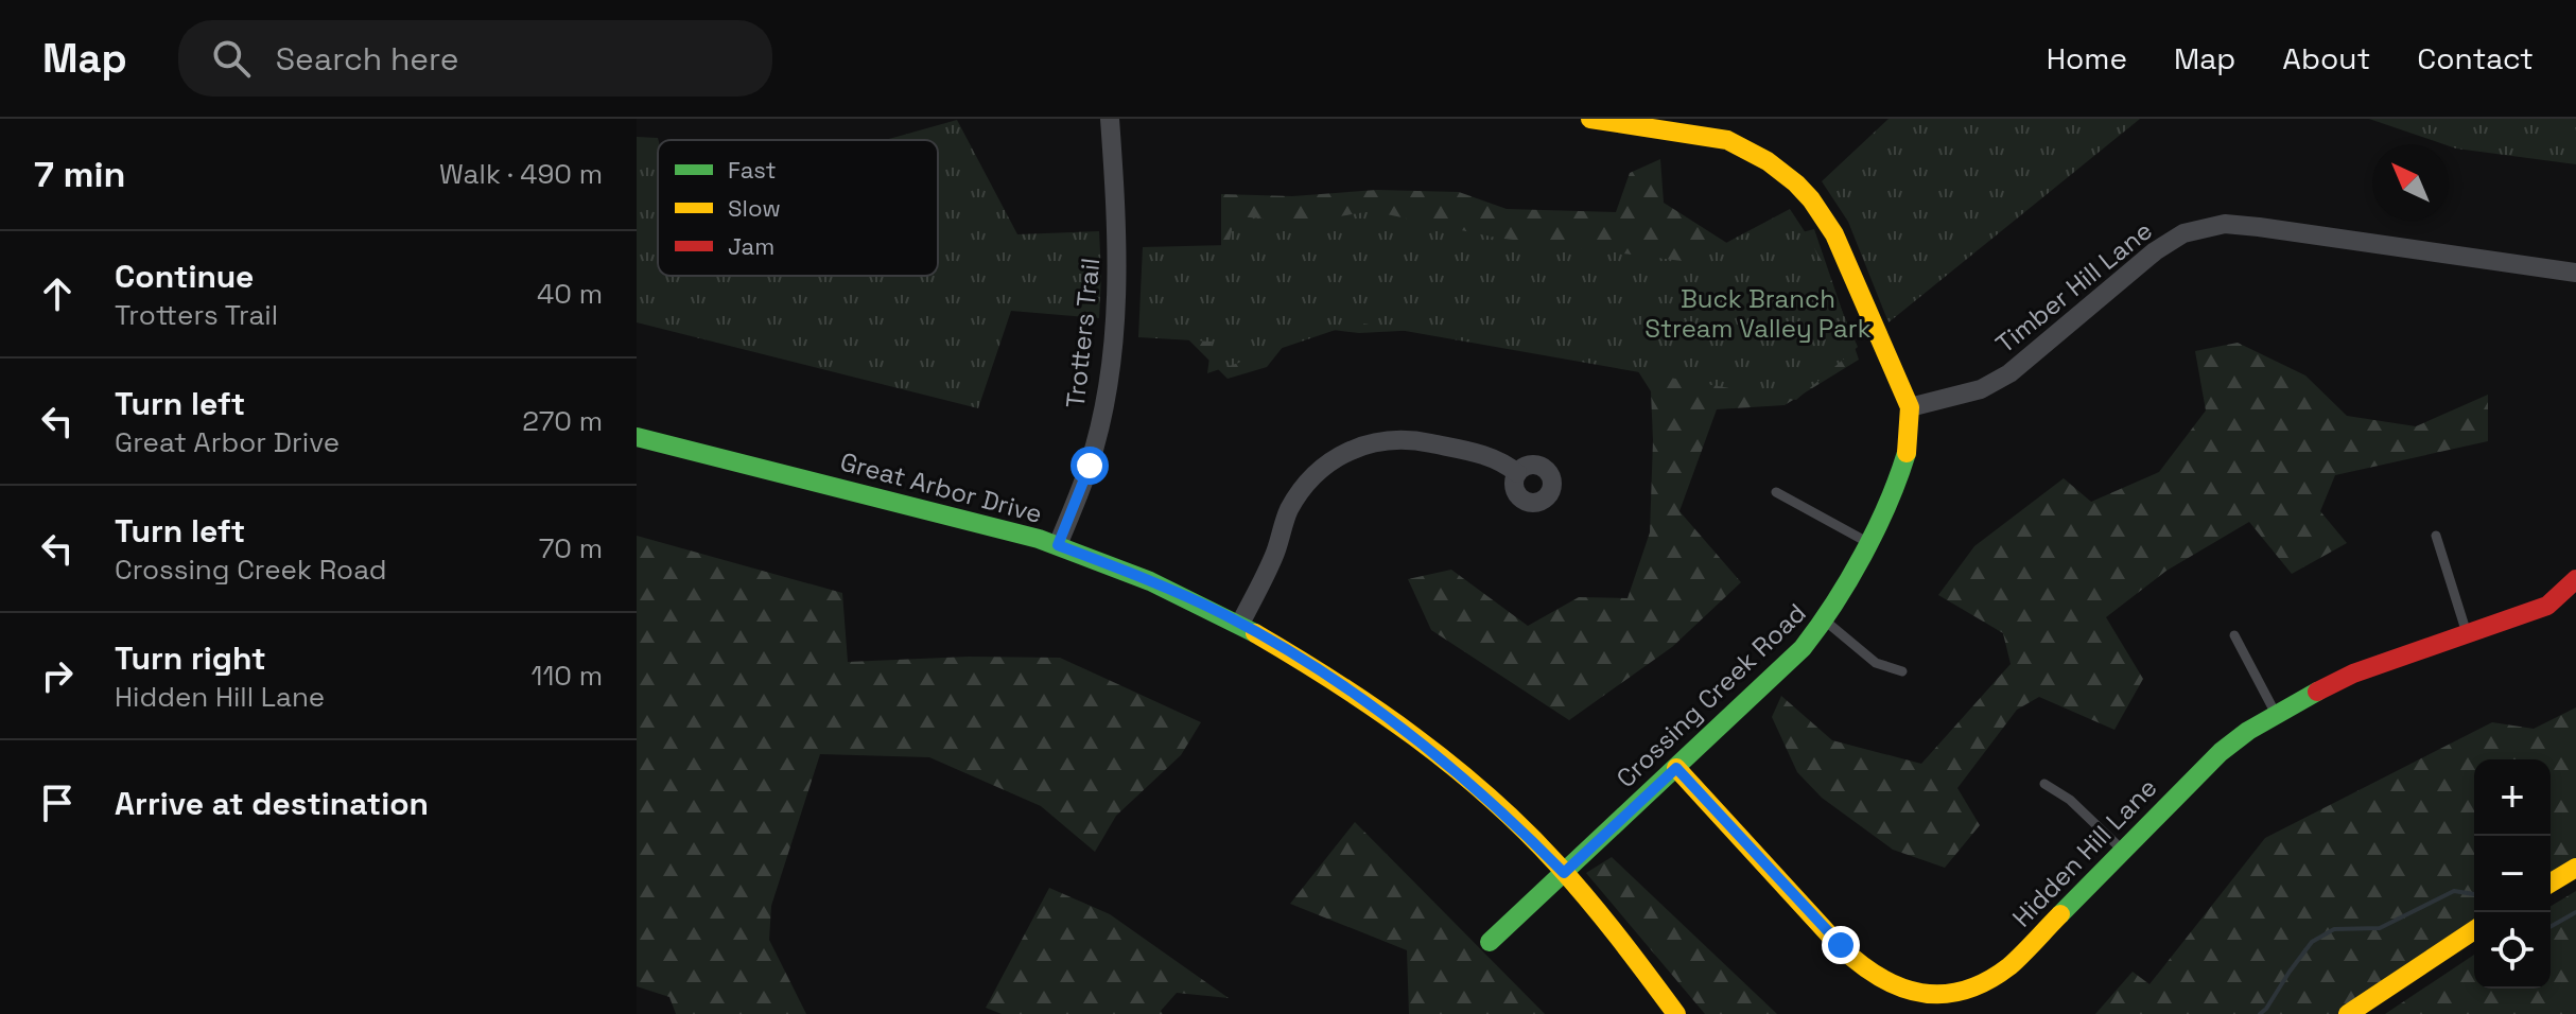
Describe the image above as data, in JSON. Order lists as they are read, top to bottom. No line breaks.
{"streets":{"street":["Timber Hill Lane","Trotters Trail","Great Arbor Drive","Crossing Creek Road","Hidden Hill Lane"]},"crossings":[["Timber Hill Lane","Crossing Creek Road"],["Trotters Trail","Great Arbor Drive"],["Great Arbor Drive","Crossing Creek Road"],["Crossing Creek Road","Hidden Hill Lane"]],"parks":["Buck Branch Stream Valley Park"],"legend":["Fast","Slow","Jam"],"north":"top left","page":{"header":"Map","search":"Search here","nav":["Home","Map","About","Contact"],"heading":["7 min","Walk · 490 m"],"list":[["Continue","Trotters Trail","40 m"],["Turn left","Great Arbor Drive","270 m"],["Turn left","Crossing Creek Road","70 m"],["Turn right","Hidden Hill Lane","110 m"],"Arrive at destination"],"map_buttons":["+","−"]}}
